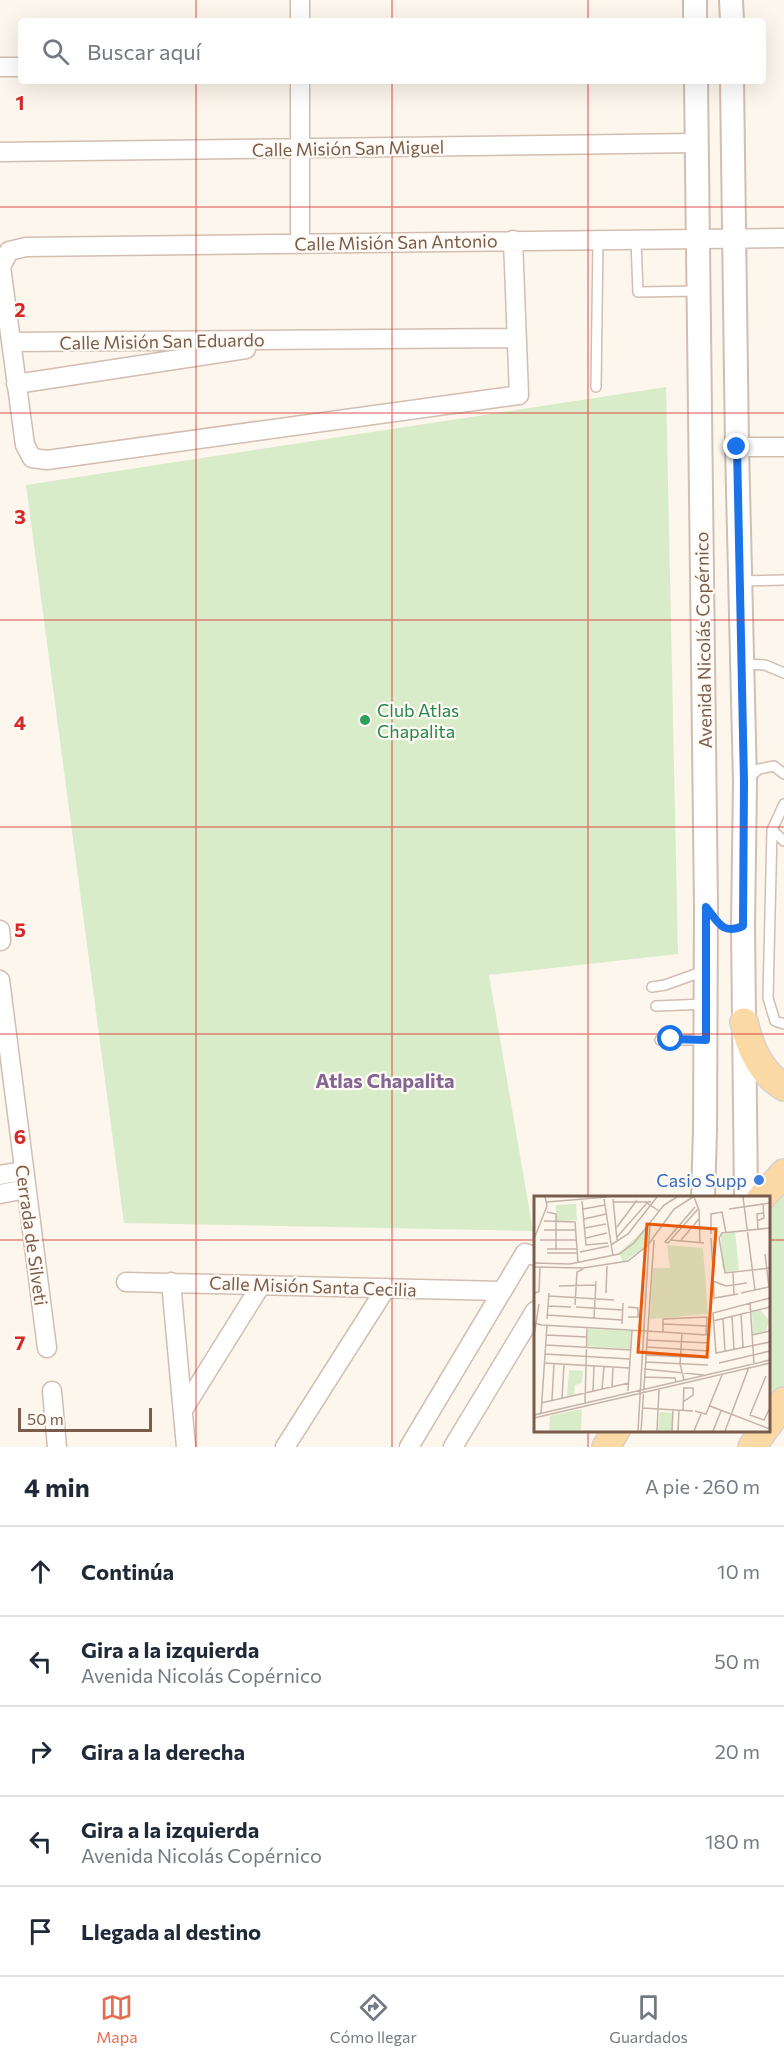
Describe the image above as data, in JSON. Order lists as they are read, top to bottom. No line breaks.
{"streets":{"street":["Calle Misión San Miguel","Calle Misión San Antonio","Calle Misión San Eduardo","Avenida Nicolás Copérnico","Cerrada de Silveti","Calle Misión Santa Cecilia"]},"crossings":[["Calle Misión San Miguel","Avenida Nicolás Copérnico"],["Calle Misión San Antonio","Calle Misión San Eduardo"],["Calle Misión San Antonio","Avenida Nicolás Copérnico"]],"districts":["Atlas Chapalita"],"places":["Club Atlas Chapalita","Casio Supp"],"scale_bar":"50 m","page":{"search":"Buscar aquí","scale":"50 m","heading":["4 min","A pie · 260 m"],"list":[["Continúa","10 m"],["Gira a la izquierda","Avenida Nicolás Copérnico","50 m"],["Gira a la derecha","20 m"],["Gira a la izquierda","Avenida Nicolás Copérnico","180 m"],"Llegada al destino"],"nav":["Mapa","Cómo llegar","Guardados"]},"grid":{"rows":["1","2","3","4","5","6","7"]}}
